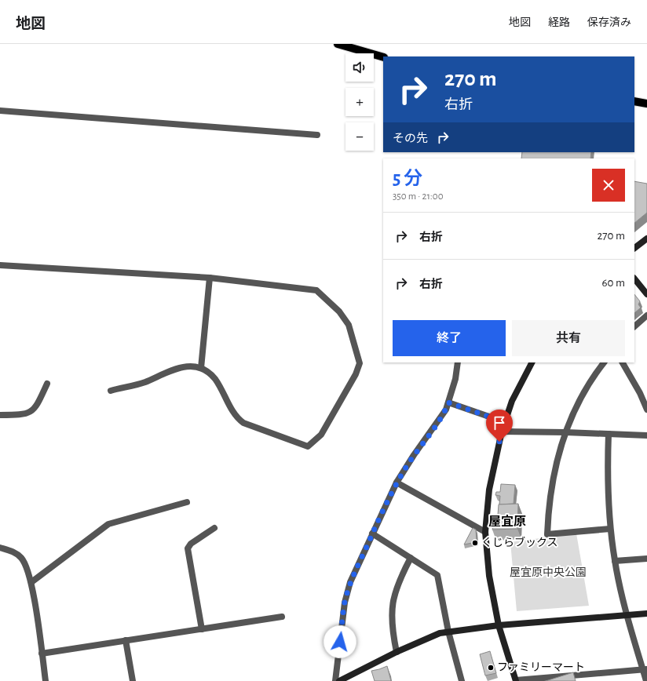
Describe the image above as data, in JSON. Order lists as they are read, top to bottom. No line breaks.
{"districts":["屋宜原"],"parks":["屋宜原中央公園"],"places":["くじらブックス","ファミリーマート"],"page":{"header":"地図","nav":["地図","経路","保存済み"],"map_buttons":["+","−"],"turn":["270 m","右折"],"then":"その先","heading":["5 分","350 m · 21:00"],"list":[{"name":"右折","value":"270 m"},{"name":"右折","value":"60 m"}],"buttons":["終了","共有"]}}
